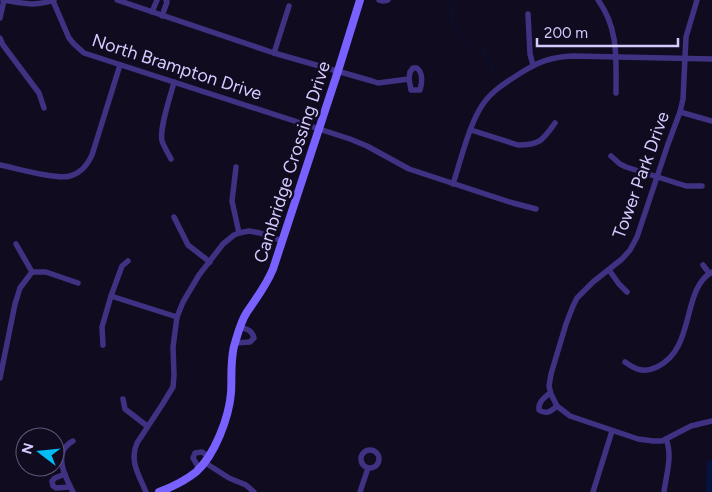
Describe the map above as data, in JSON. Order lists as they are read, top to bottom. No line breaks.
{"streets":{"street":["North Brampton Drive","Cambridge Crossing Drive","Tower Park Drive"]},"crossings":[["North Brampton Drive","Cambridge Crossing Drive"]],"scale_bar":"200 m","north":"left"}
